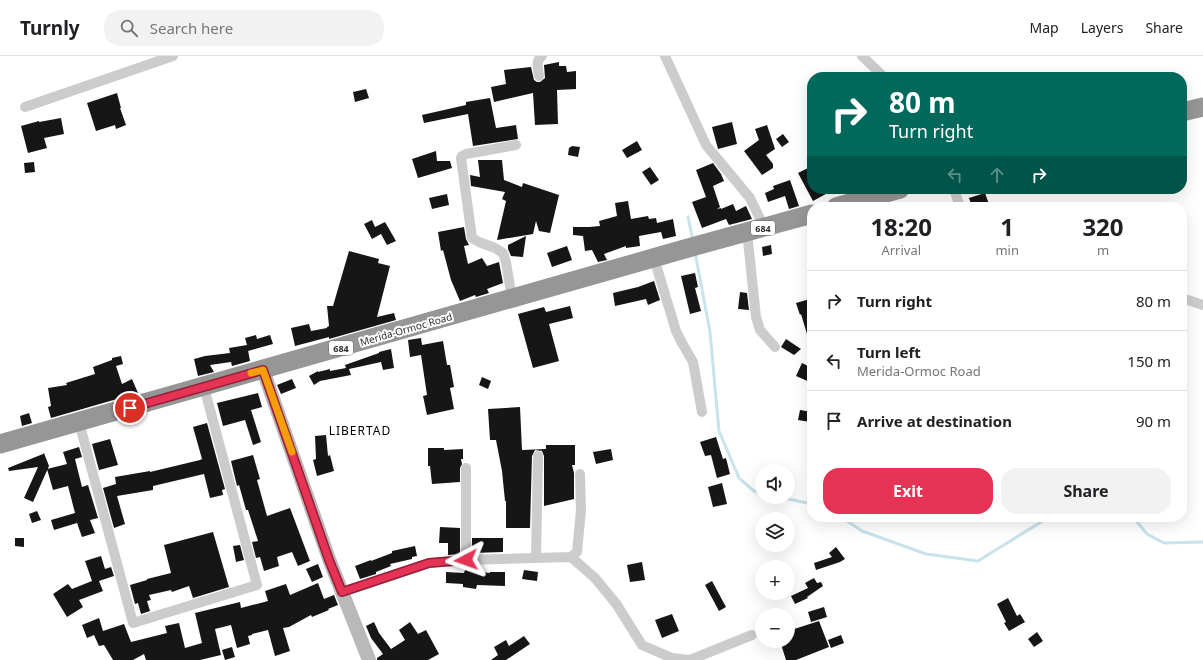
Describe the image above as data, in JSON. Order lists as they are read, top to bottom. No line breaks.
{"streets":{"highway":["684","Merida-Ormoc Road"]},"districts":["LIBERTAD"],"page":{"header":"Turnly","search":"Search here","nav":["Map","Layers","Share"],"turn":["80 m","Turn right"],"eta":["18:20","Arrival","1","min","320","m"],"list":[{"name":"Turn right","value":"80 m"},{"name":"Turn left","note":"Merida-Ormoc Road","value":"150 m"},{"name":"Arrive at destination","value":"90 m"}],"buttons":["Exit","Share"],"map_buttons":["+","−"]}}
